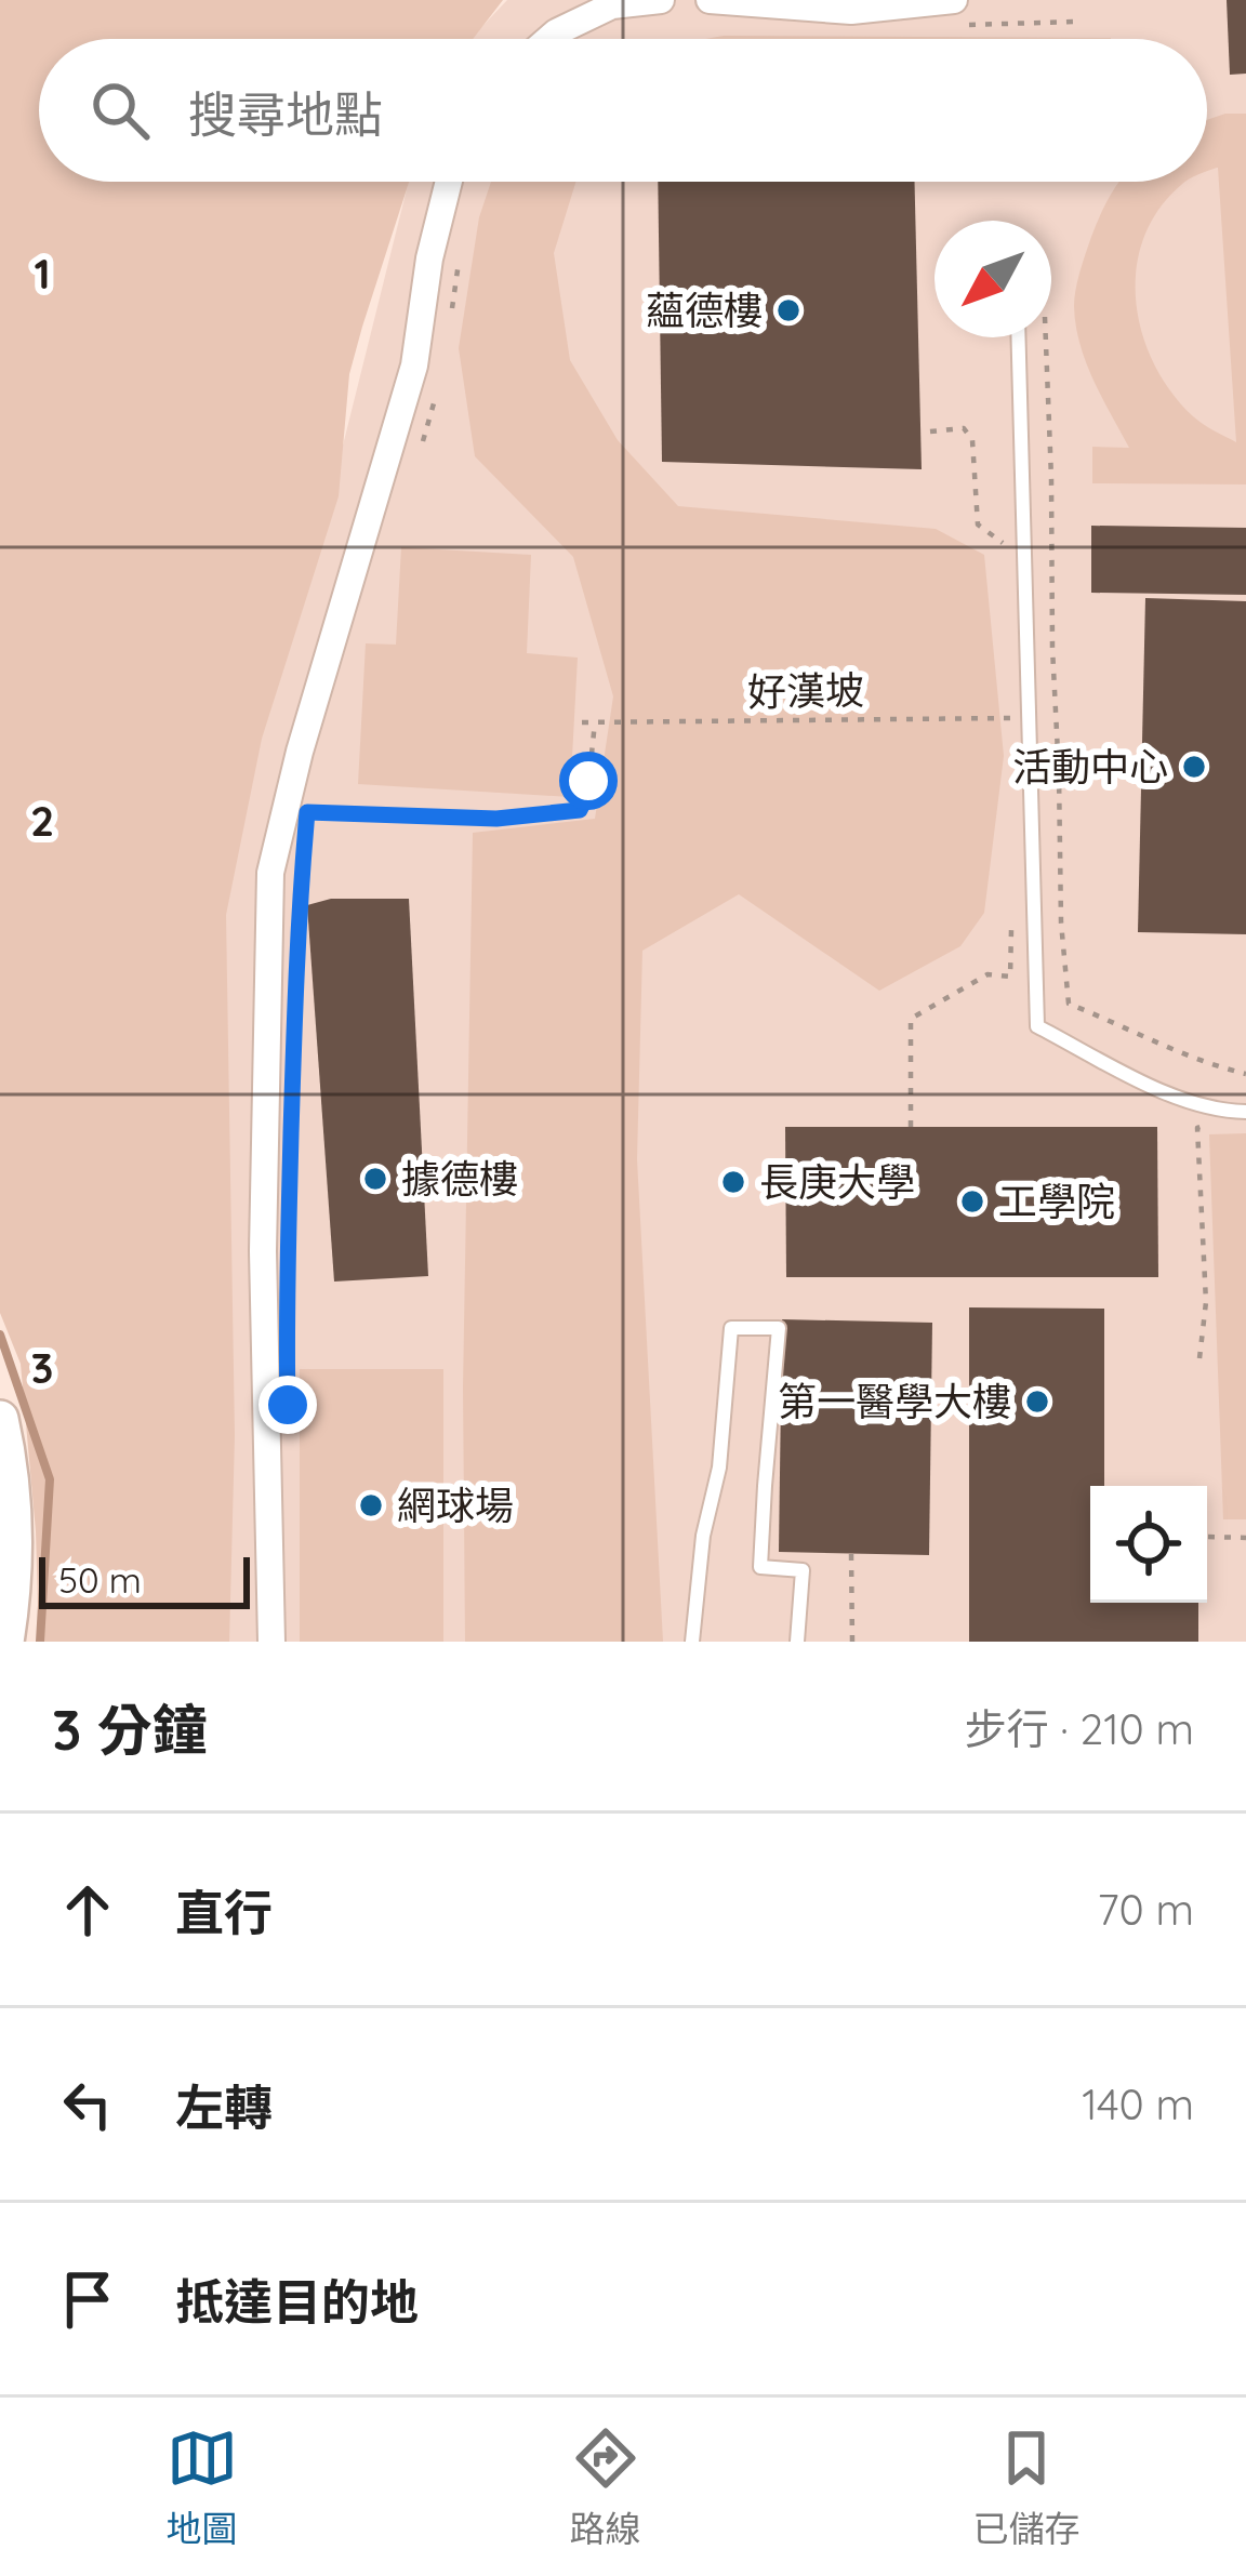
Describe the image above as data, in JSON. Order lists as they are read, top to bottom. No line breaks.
{"streets":{"path":["好漢坡"]},"places":["蘊德樓","活動中心","據德樓","長庚大學","工學院","第一醫學大樓","網球場"],"scale_bar":"50 m","north":"bottom left","page":{"search":"搜尋地點","scale":"50 m","heading":["3 分鐘","步行 · 210 m"],"list":[["直行","70 m"],["左轉","140 m"],"抵達目的地"],"nav":["地圖","路線","已儲存"]},"grid":{"rows":["1","2","3"]}}
